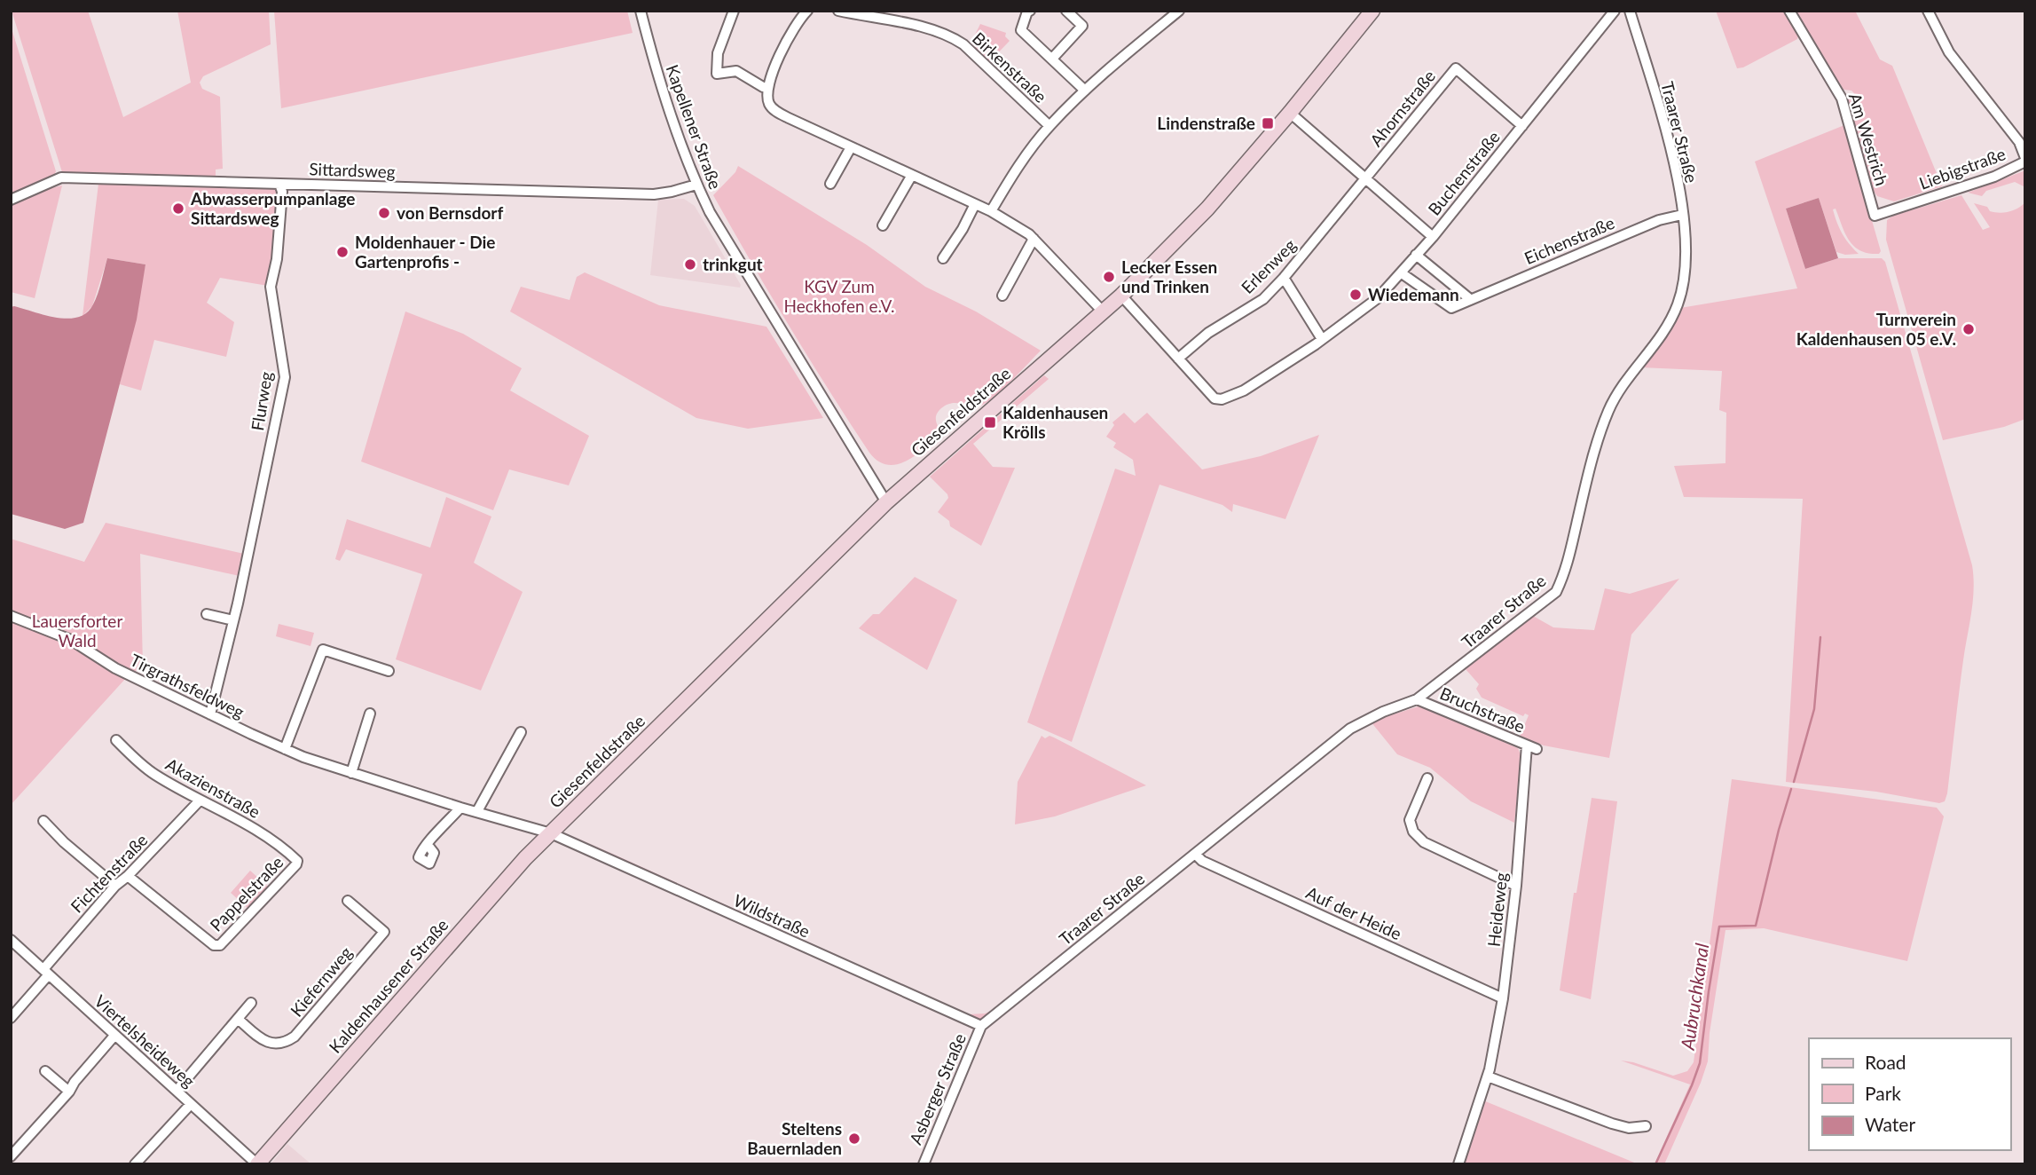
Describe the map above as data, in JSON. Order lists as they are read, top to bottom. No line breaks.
{"streets":{"main road":["Giesenfeldstraße","Kaldenhausener Straße"],"street":["Birkenstraße","Ahornstraße","Kapellener Straße","Traarer Straße","Am Westrich","Liebigstraße","Sittardsweg","Buchenstraße","Eichenstraße","Erlenweg","Flurweg","Tirgrathsfeldweg","Bruchstraße","Akazienstraße","Fichtenstraße","Pappelstraße","Heideweg","Auf der Heide","Wildstraße","Kiefernweg","Viertelsheideweg","Asberger Straße"]},"crossings":[["Ahornstraße","Buchenstraße"],["Ahornstraße","Erlenweg"],["Kapellener Straße","Sittardsweg"],["Kapellener Straße","Giesenfeldstraße"],["Traarer Straße","Eichenstraße"],["Traarer Straße","Bruchstraße"],["Traarer Straße","Auf der Heide"],["Traarer Straße","Wildstraße"],["Traarer Straße","Asberger Straße"],["Am Westrich","Liebigstraße"],["Sittardsweg","Flurweg"],["Buchenstraße","Eichenstraße"],["Buchenstraße","Erlenweg"],["Buchenstraße","Giesenfeldstraße"],["Flurweg","Tirgrathsfeldweg"],["Giesenfeldstraße","Tirgrathsfeldweg"],["Giesenfeldstraße","Wildstraße"],["Giesenfeldstraße","Kaldenhausener Straße"],["Tirgrathsfeldweg","Wildstraße"],["Tirgrathsfeldweg","Kaldenhausener Straße"],["Bruchstraße","Heideweg"],["Akazienstraße","Fichtenstraße"],["Akazienstraße","Pappelstraße"],["Fichtenstraße","Pappelstraße"],["Fichtenstraße","Viertelsheideweg"],["Heideweg","Auf der Heide"],["Wildstraße","Kaldenhausener Straße"],["Wildstraße","Asberger Straße"],["Kaldenhausener Straße","Viertelsheideweg"]],"water":["Aubruchkanal"],"parks":["KGV Zum Heckhofen e.V.","Lauersforter Wald"],"places":{"transit":["Lindenstraße","Kaldenhausen Krölls"],"other":["Abwasserpumpanlage Sittardsweg","von Bernsdorf","Moldenhauer - Die Gartenprofis -","trinkgut","Lecker Essen und Trinken","Wiedemann","Turnverein Kaldenhausen 05 e.V.","Steltens Bauernladen"]},"legend":["Road","Park","Water"]}
